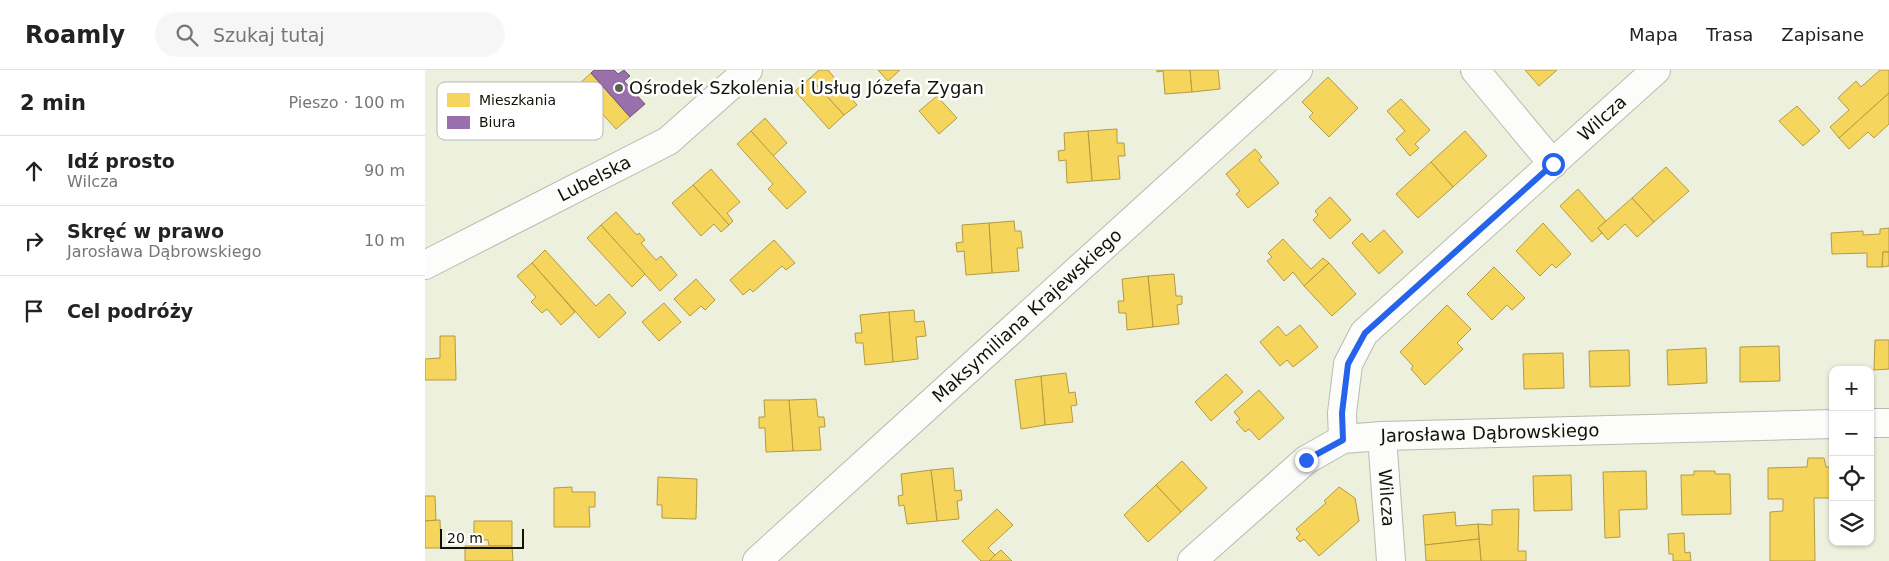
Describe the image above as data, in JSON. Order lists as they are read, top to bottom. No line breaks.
{"streets":{"street":["Wilcza","Lubelska","Maksymiliana Krajewskiego","Jarosława Dąbrowskiego"]},"crossings":[["Wilcza","Jarosława Dąbrowskiego"]],"places":["Ośrodek Szkolenia i Usług Józefa Zygan"],"legend":["Mieszkania","Biura"],"scale_bar":"20 m","page":{"header":"Roamly","search":"Szukaj tutaj","nav":["Mapa","Trasa","Zapisane"],"heading":["2 min","Pieszo · 100 m"],"list":[["Idź prosto","Wilcza","90 m"],["Skręć w prawo","Jarosława Dąbrowskiego","10 m"],"Cel podróży"],"map_buttons":["+","−"],"scale":"20 m"}}
